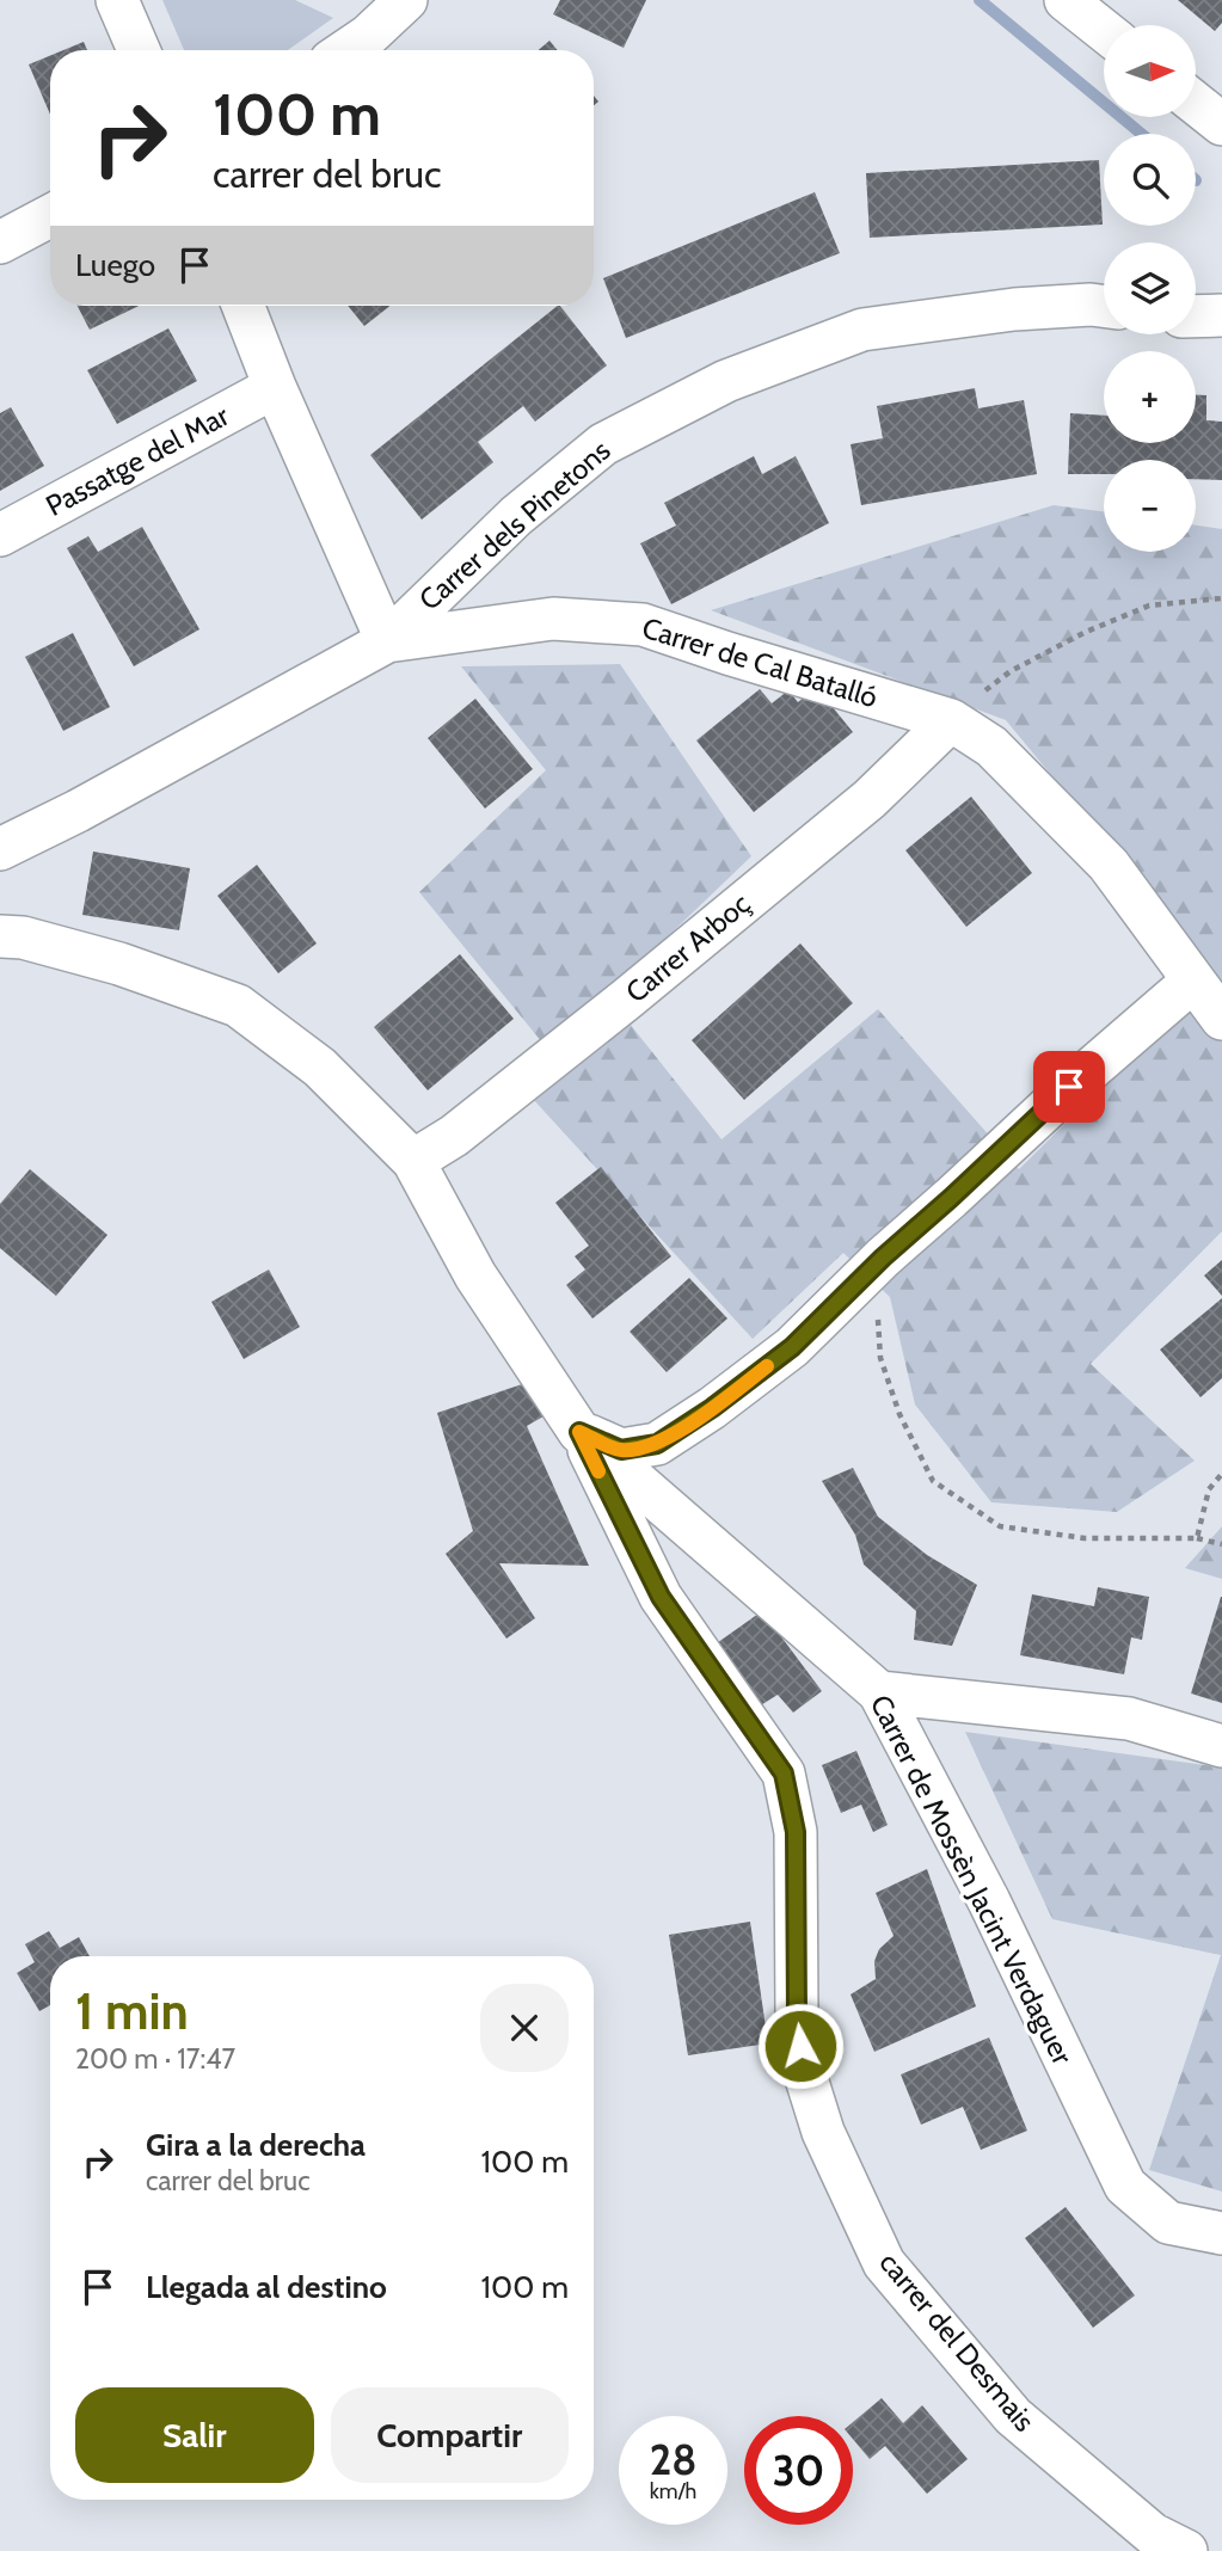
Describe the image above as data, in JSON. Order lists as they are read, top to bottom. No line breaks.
{"streets":{"street":["Passatge del Mar","Carrer dels Pinetons","Carrer de Cal Batalló","Carrer Arboç","Carrer de Mossèn Jacint Verdaguer","carrer del Desmais"]},"crossings":[["Carrer dels Pinetons","Carrer de Cal Batalló"],["Carrer de Cal Batalló","Carrer Arboç"],["Carrer Arboç","Carrer de Mossèn Jacint Verdaguer"],["Carrer de Mossèn Jacint Verdaguer","carrer del Desmais"]],"north":"right","page":{"map_buttons":["+","−"],"turn":["100 m","carrer del bruc"],"then":"Luego","heading":["1 min","200 m · 17:47"],"list":[{"name":"Gira a la derecha","note":"carrer del bruc","value":"100 m"},{"name":"Llegada al destino","value":"100 m"}],"buttons":["Salir","Compartir"],"speed":"28 km/h","limit":"30"}}
